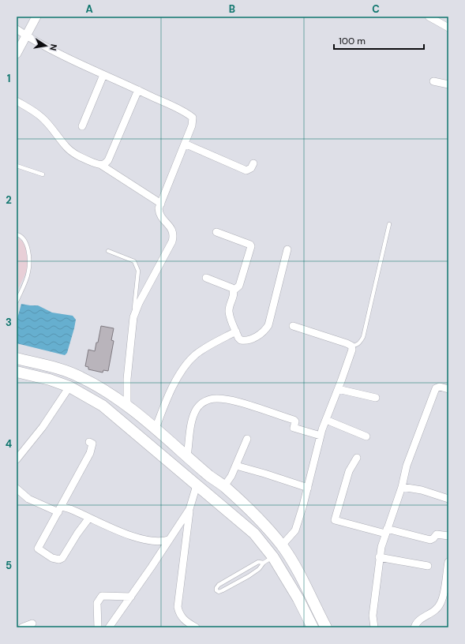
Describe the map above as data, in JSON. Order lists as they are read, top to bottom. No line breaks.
{"scale_bar":"100 m","north":"right","grid":{"columns":["A","B","C"],"rows":["1","2","3","4","5"]}}
